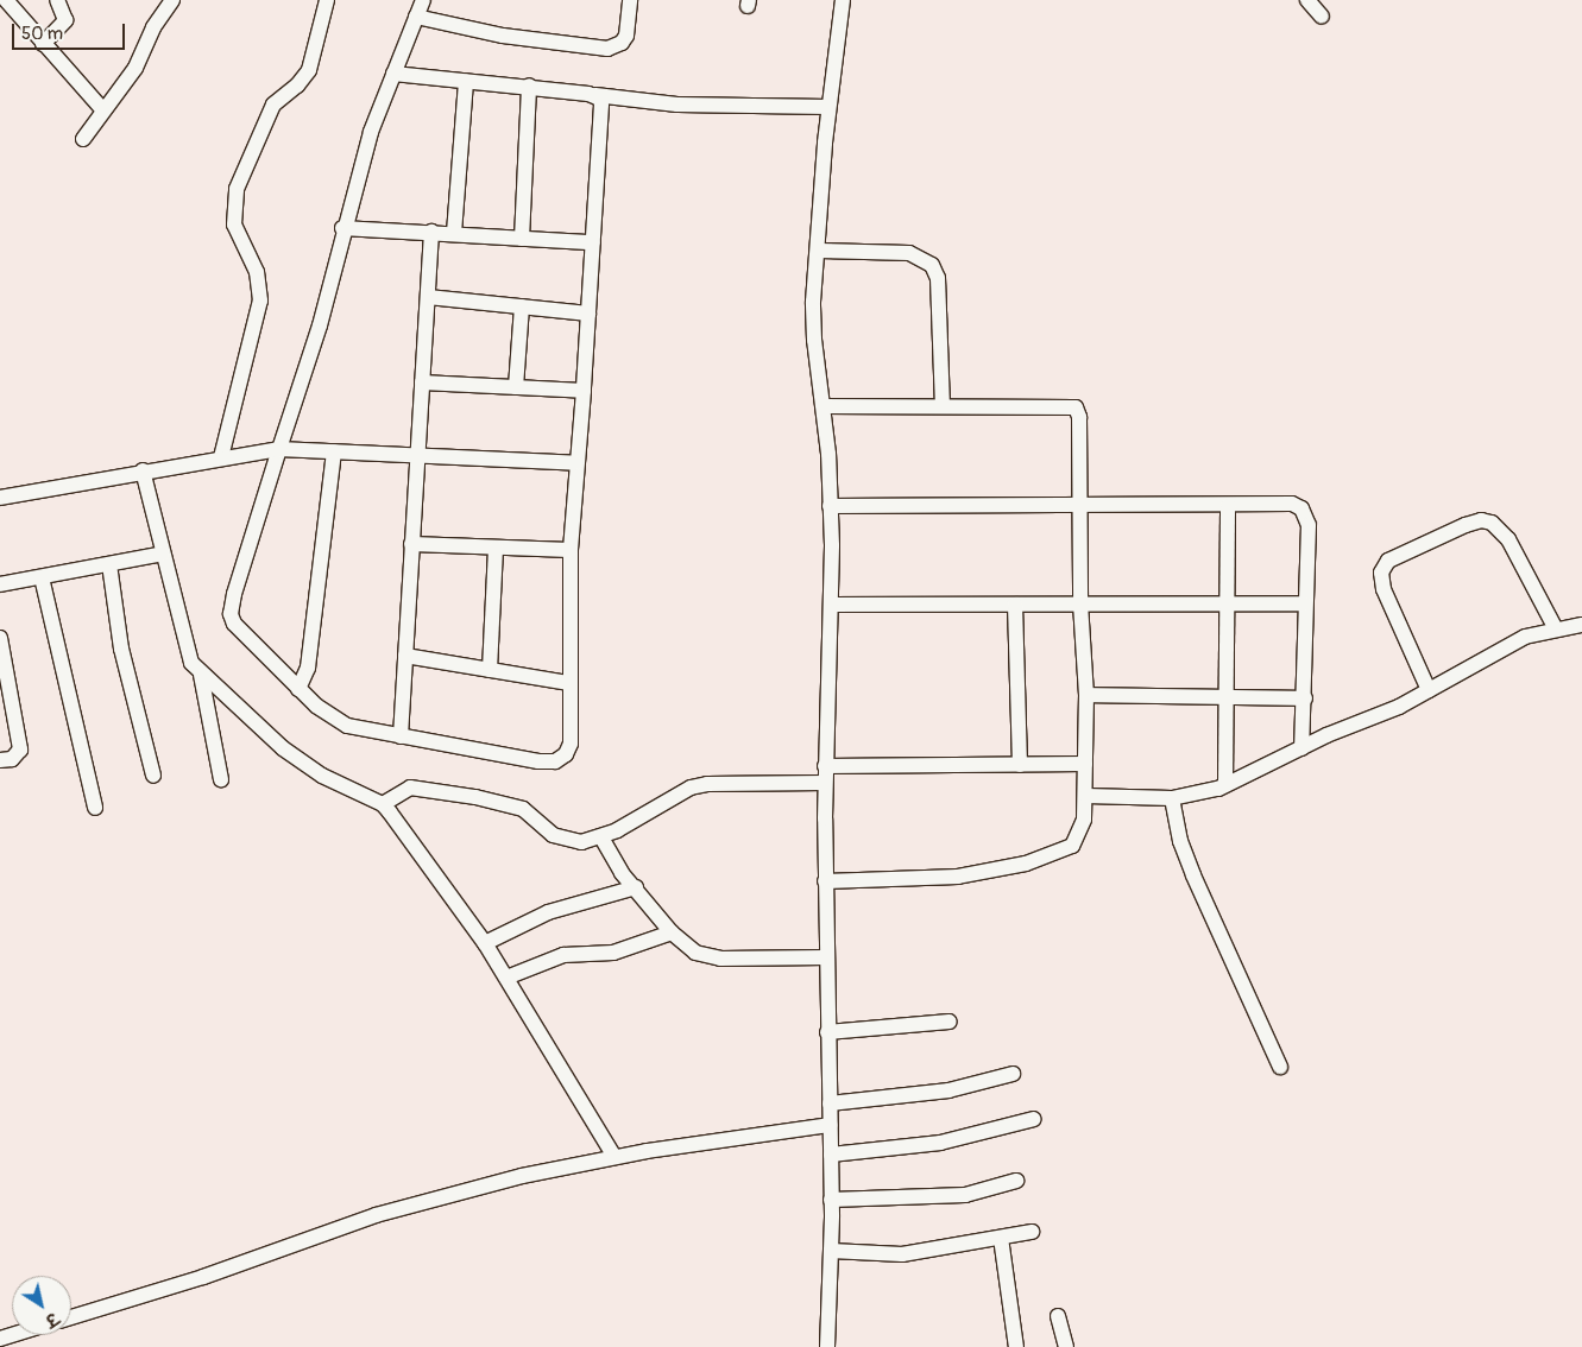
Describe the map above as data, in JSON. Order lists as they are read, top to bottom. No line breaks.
{"scale_bar":"50 m","north":"bottom right"}
